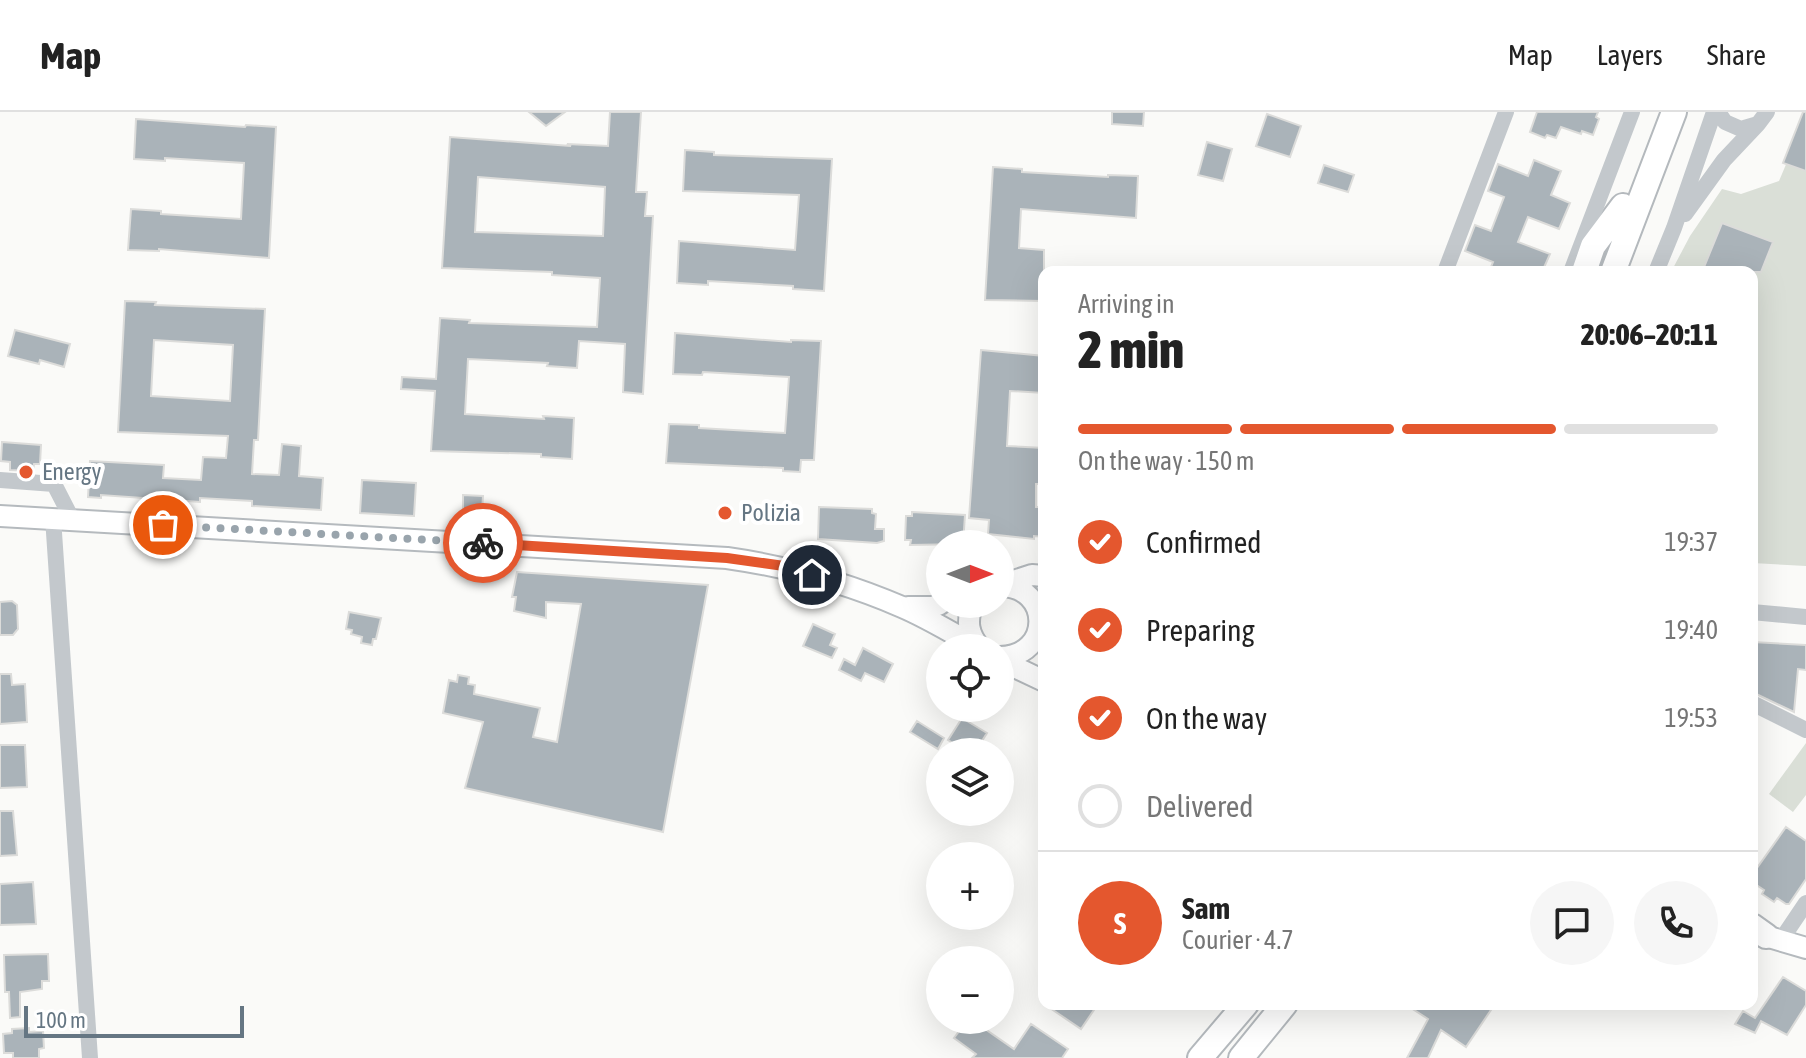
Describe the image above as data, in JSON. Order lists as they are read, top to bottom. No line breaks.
{"places":["Energy","Polizia"],"scale_bar":"100 m","north":"right","page":{"header":"Map","nav":["Map","Layers","Share"],"heading":["2 min","Arriving in","20:06–20:11"],"panel":["Sam","Courier · 4.7"],"bar":"On the way · 150 m","list":[["Confirmed","19:37"],["Preparing","19:40"],["On the way","19:53"],"Delivered"],"map_buttons":["+","−"],"round":"S","scale":"100 m"}}
